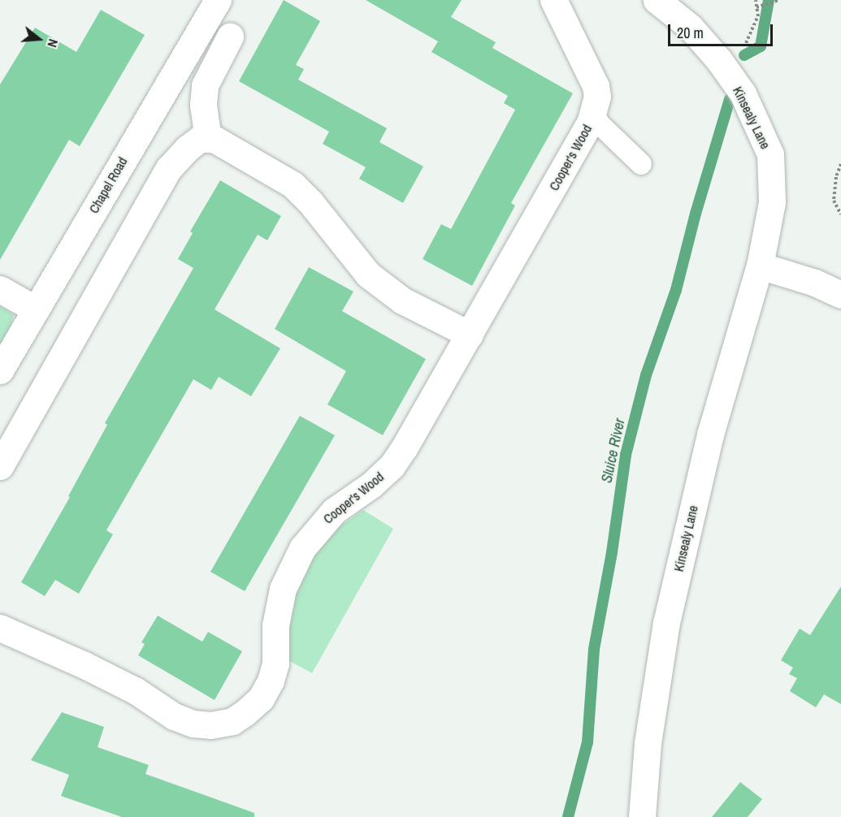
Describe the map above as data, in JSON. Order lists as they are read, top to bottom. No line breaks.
{"streets":{"street":["Kinsealy Lane","Cooper's Wood","Chapel Road"]},"water":["Sluice River"],"scale_bar":"20 m","north":"right"}
